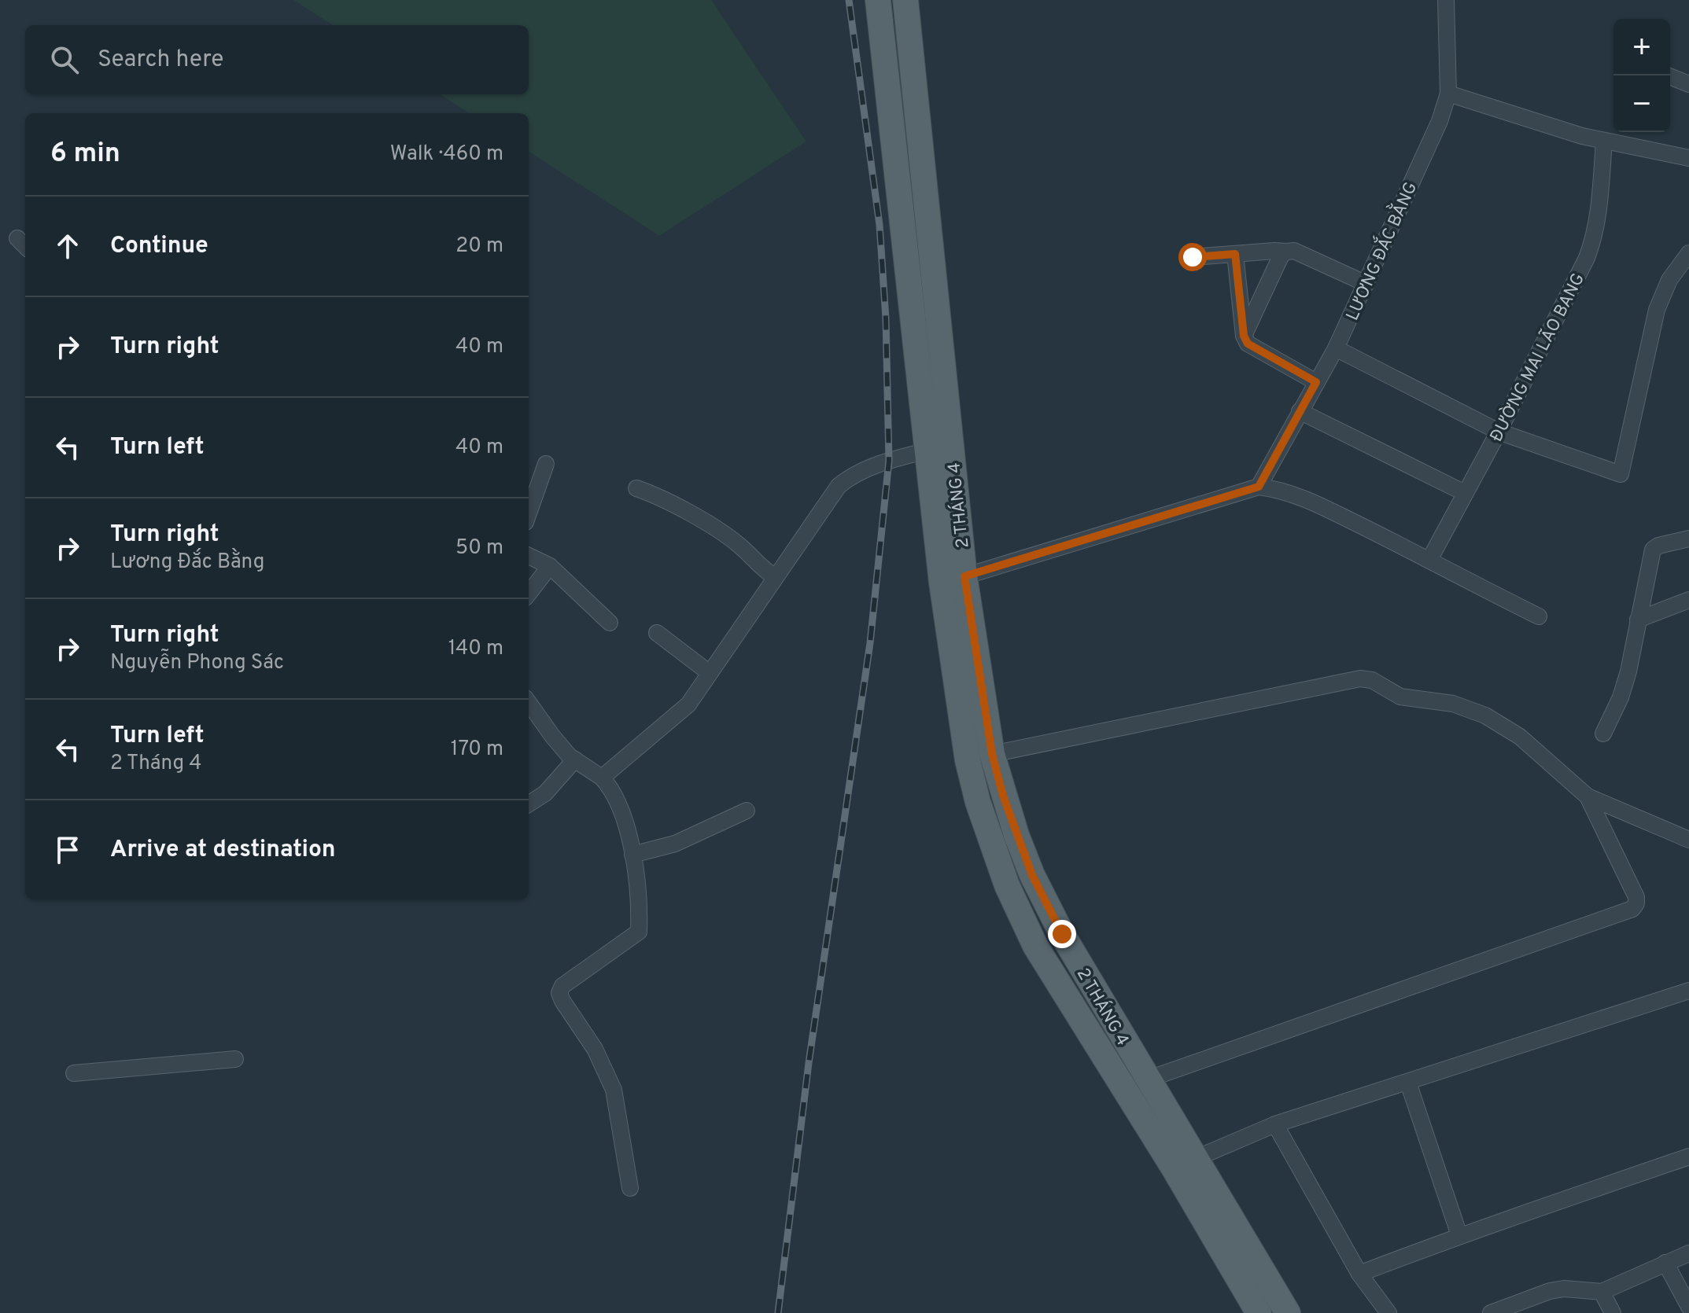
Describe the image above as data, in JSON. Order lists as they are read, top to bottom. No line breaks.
{"streets":{"main road":["2 THÁNG 4"],"street":["LƯƠNG ĐẮC BẰNG","ĐƯỜNG MAI LÃO BANG"]},"page":{"map_buttons":["+","−"],"search":"Search here","heading":["6 min","Walk · 460 m"],"list":[["Continue","20 m"],["Turn right","40 m"],["Turn left","40 m"],["Turn right","Lương Đắc Bằng","50 m"],["Turn right","Nguyễn Phong Sác","140 m"],["Turn left","2 Tháng 4","170 m"],"Arrive at destination"]}}
